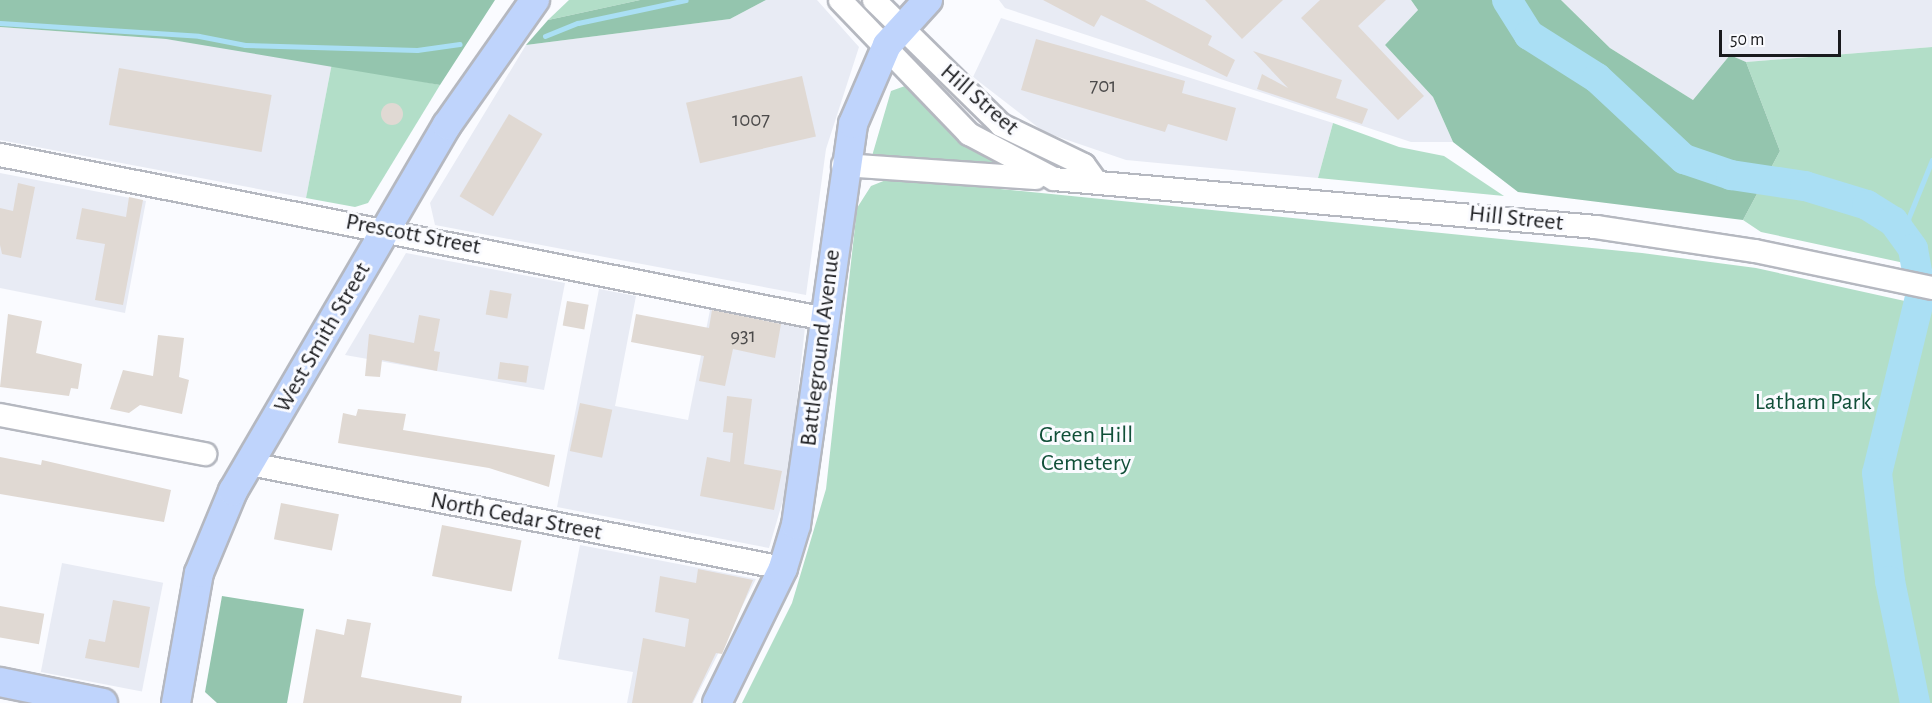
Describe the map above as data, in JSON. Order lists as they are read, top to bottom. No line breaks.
{"streets":{"main road":["West Smith Street","Battleground Avenue"],"street":["Hill Street","Prescott Street","North Cedar Street"]},"crossings":[["Hill Street","Battleground Avenue"],["Prescott Street","West Smith Street"],["Prescott Street","Battleground Avenue"],["West Smith Street","North Cedar Street"],["Battleground Avenue","North Cedar Street"]],"parks":["Latham Park","Green Hill Cemetery"],"house_numbers":["701","1007","931"],"scale_bar":"50 m"}
